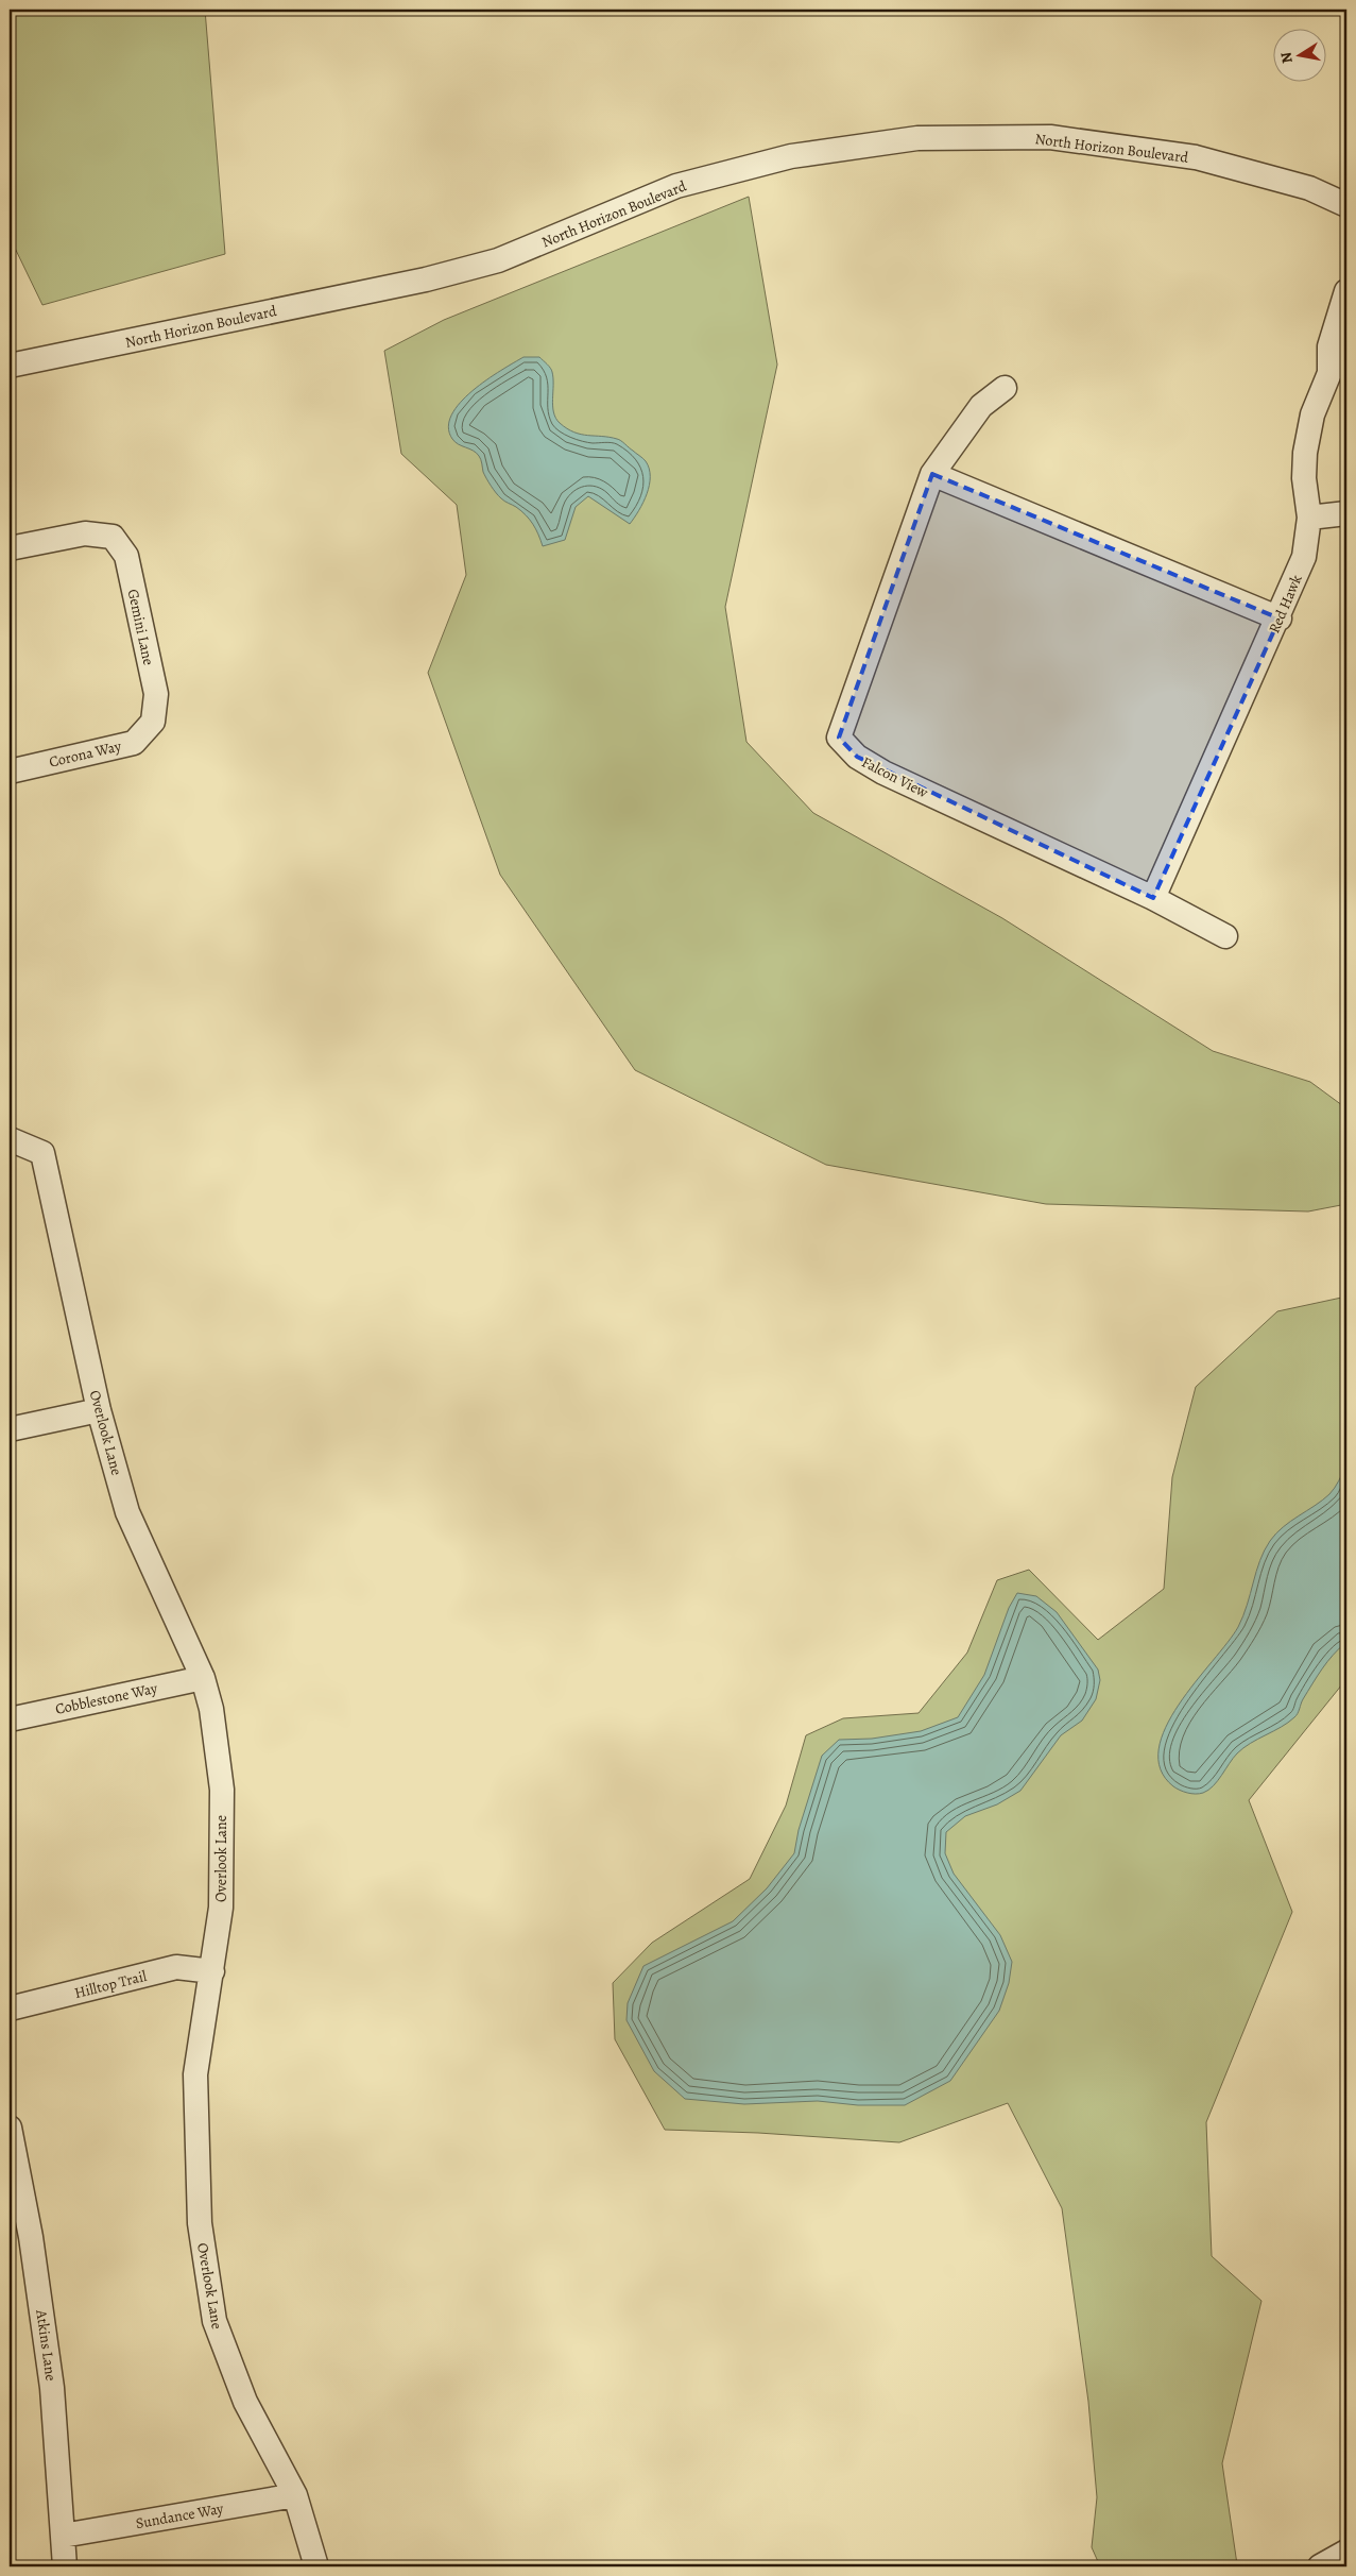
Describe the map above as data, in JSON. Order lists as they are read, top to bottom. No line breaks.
{"streets":{"street":["North Horizon Boulevard","Red Hawk","Gemini Lane","Corona Way","Falcon View","Overlook Lane","Cobblestone Way","Hilltop Trail","Atkins Lane","Sundance Way"]},"crossings":[["Red Hawk","Falcon View"],["Gemini Lane","Corona Way"],["Overlook Lane","Cobblestone Way"],["Overlook Lane","Hilltop Trail"],["Overlook Lane","Sundance Way"],["Atkins Lane","Sundance Way"]],"north":"left"}
